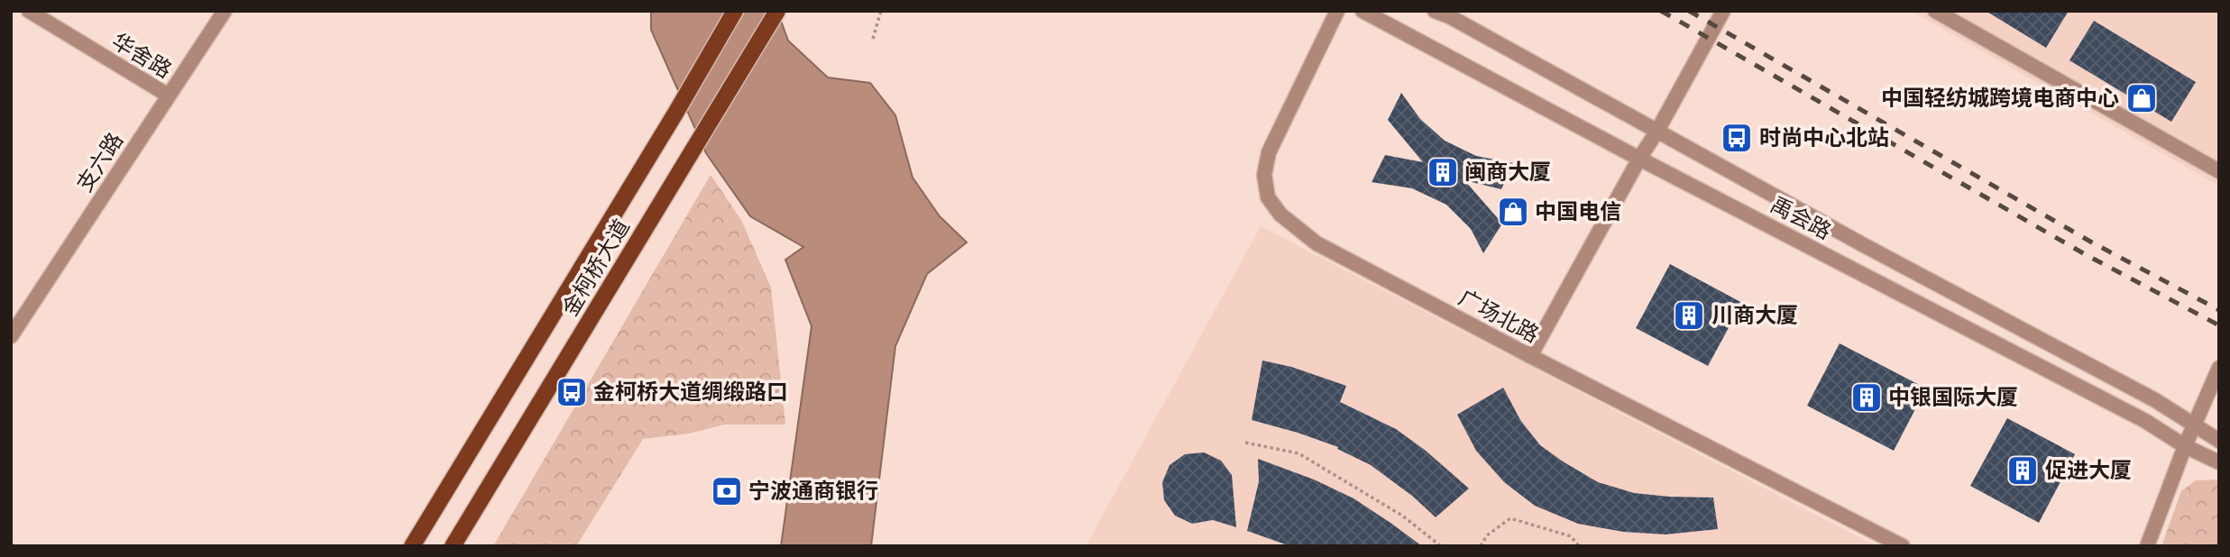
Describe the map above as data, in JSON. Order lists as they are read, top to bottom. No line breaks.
{"streets":{"main road":["金柯桥大道"],"street":["华舍路","支六路","禹会路","广场北路"]},"crossings":[["华舍路","支六路"]],"places":{"shop":["中国轻纺城跨境电商中心","中国电信"],"bus stop":["时尚中心北站","金柯桥大道绸缎路口"],"building":["闽商大厦","川商大厦","中银国际大厦","促进大厦"],"bank":["宁波通商银行"]}}
